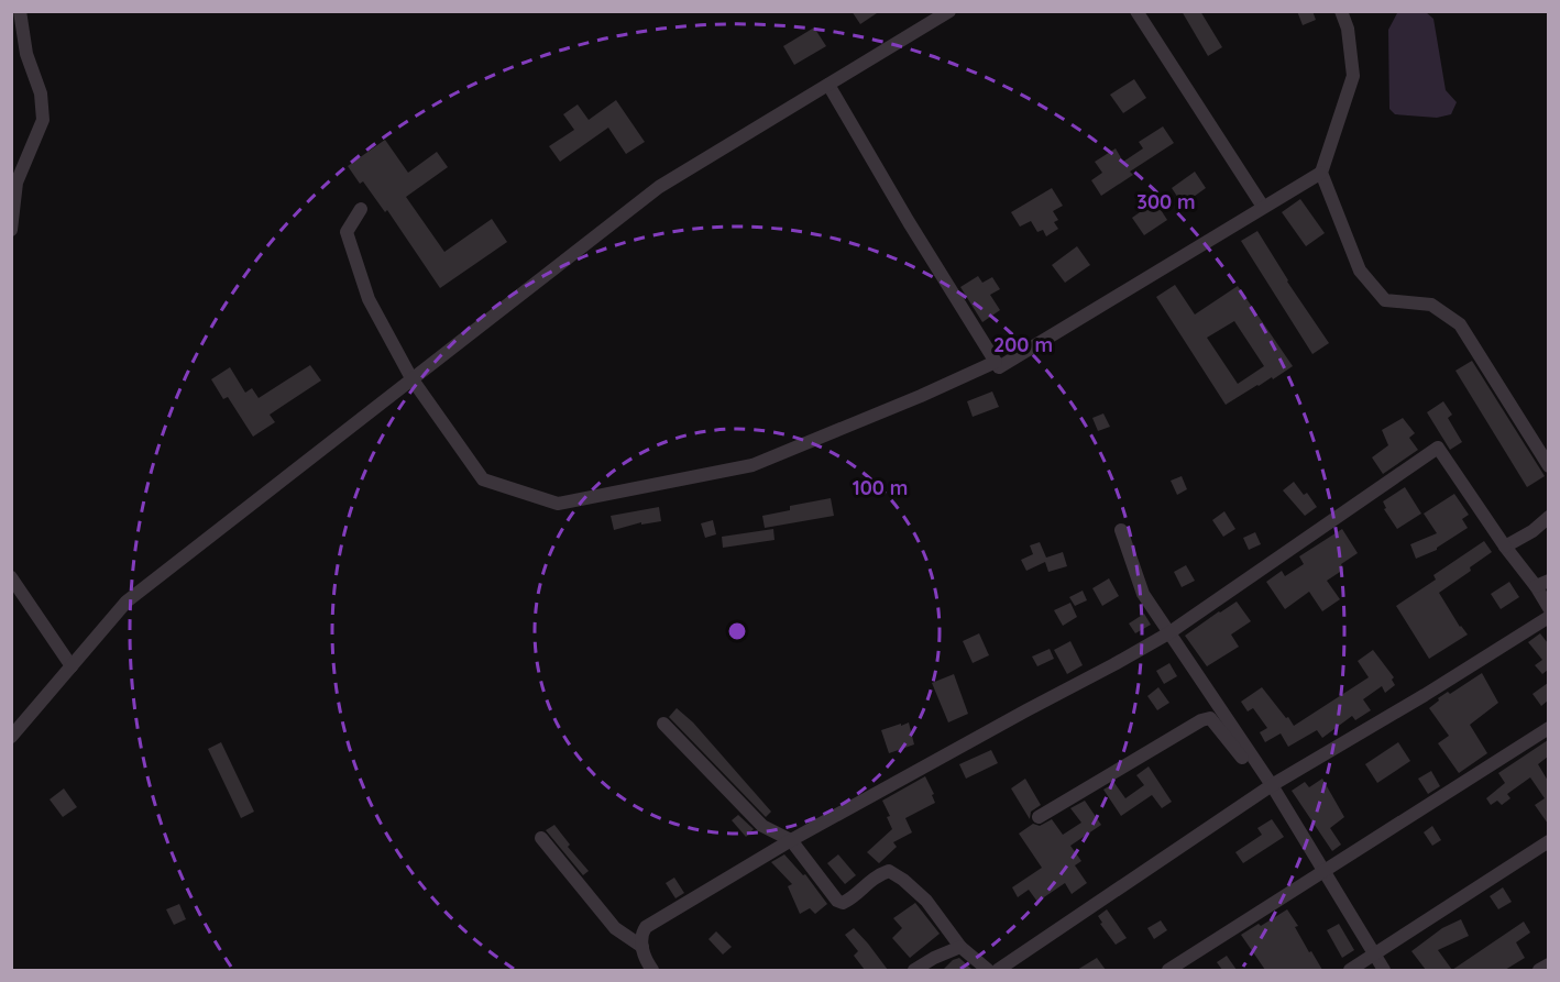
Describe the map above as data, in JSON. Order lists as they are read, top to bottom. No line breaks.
{"rings":["300 m","200 m","100 m"]}
